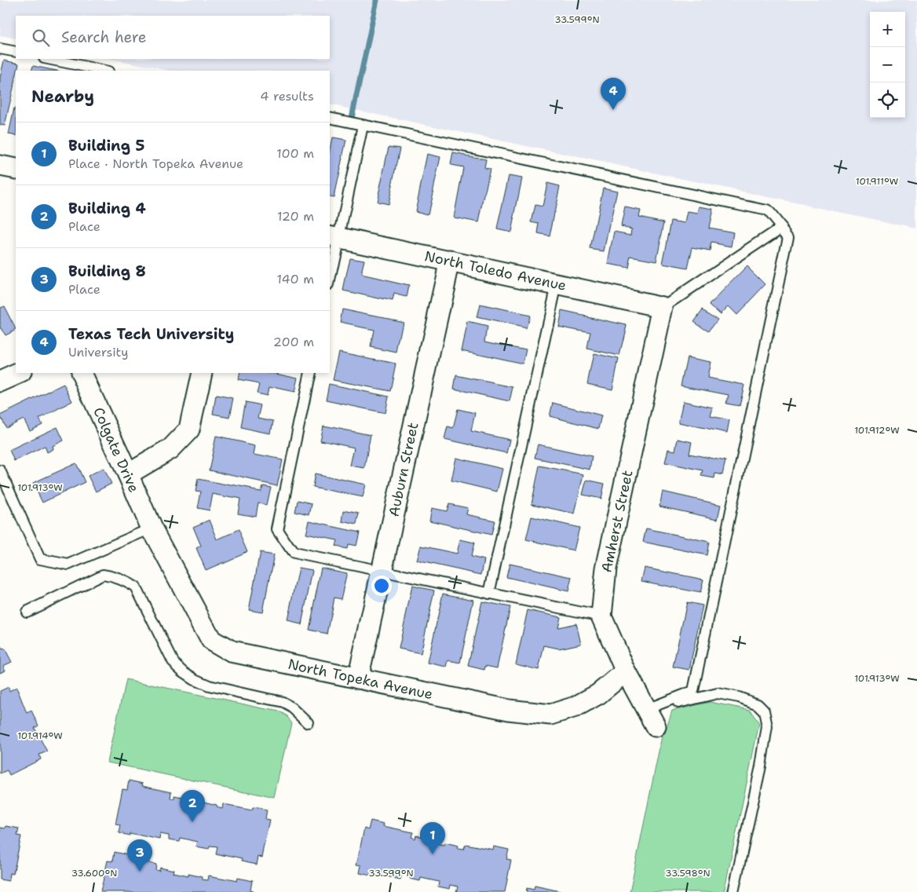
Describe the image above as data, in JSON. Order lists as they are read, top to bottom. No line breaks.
{"streets":{"street":["North Toledo Avenue","Colgate Drive","Auburn Street","Amherst Street","North Topeka Avenue"]},"crossings":[["North Toledo Avenue","Auburn Street"],["North Toledo Avenue","Amherst Street"],["Colgate Drive","North Topeka Avenue"],["Auburn Street","North Topeka Avenue"],["Amherst Street","North Topeka Avenue"]],"page":{"map_buttons":["+","−"],"search":"Search here","heading":["Nearby","4 results"],"pins":["4","2","1","3"],"list":[{"mark":"1","name":"Building 5","note":"Place · North Topeka Avenue","value":"100 m"},{"mark":"2","name":"Building 4","note":"Place","value":"120 m"},{"mark":"3","name":"Building 8","note":"Place","value":"140 m"},{"mark":"4","name":"Texas Tech University","note":"University","value":"200 m"}]},"coordinates":["33.599°N","101.911°W","101.912°W","101.913°W","101.914°W","33.600°N","33.598°N"]}
